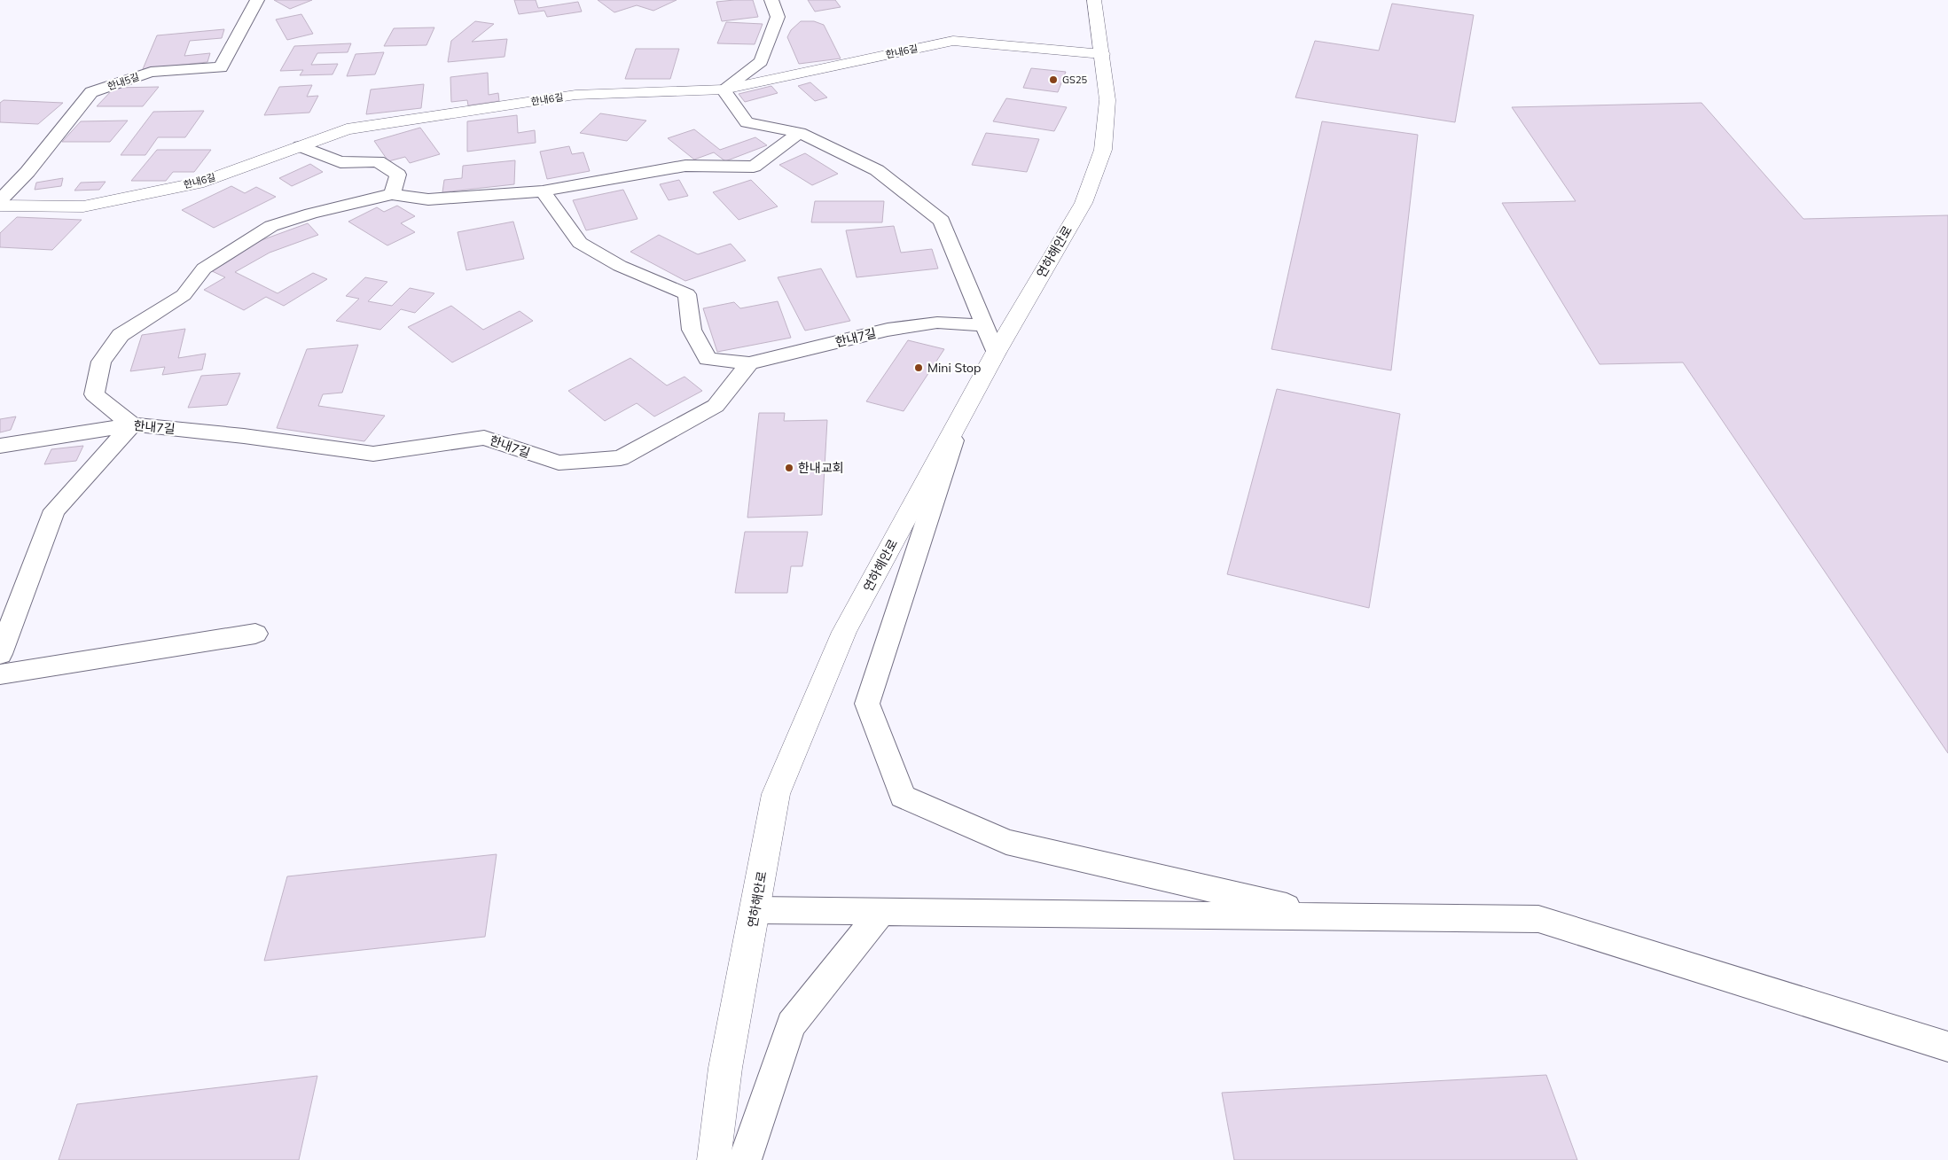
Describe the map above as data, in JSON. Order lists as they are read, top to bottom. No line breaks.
{"streets":{"street":["한내6길","연하해안로"],"lane":["한내5길","한내7길"]},"crossings":[["한내6길","연하해안로"]],"places":["GS25","Mini Stop","한내교회"]}
